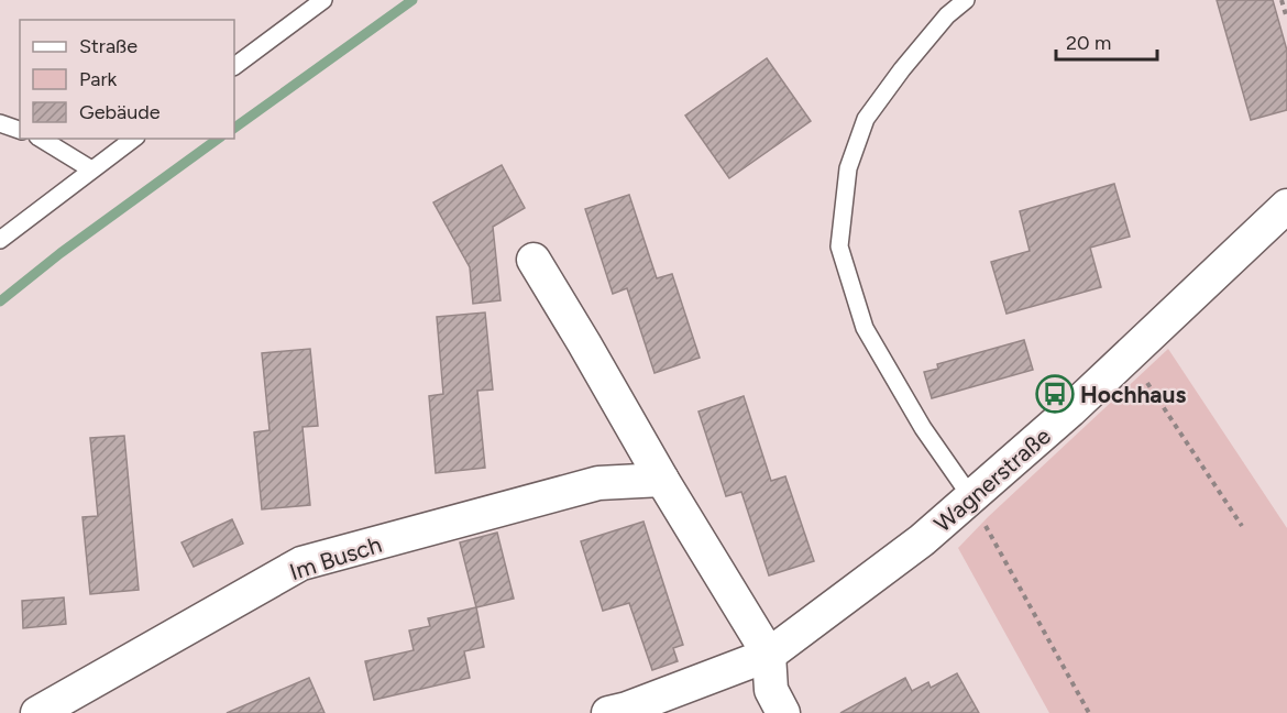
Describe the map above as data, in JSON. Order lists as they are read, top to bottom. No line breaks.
{"streets":{"street":["Wagnerstraße","Im Busch"]},"places":{"bus stop":["Hochhaus"]},"legend":["Straße","Park","Gebäude"],"scale_bar":"20 m"}
